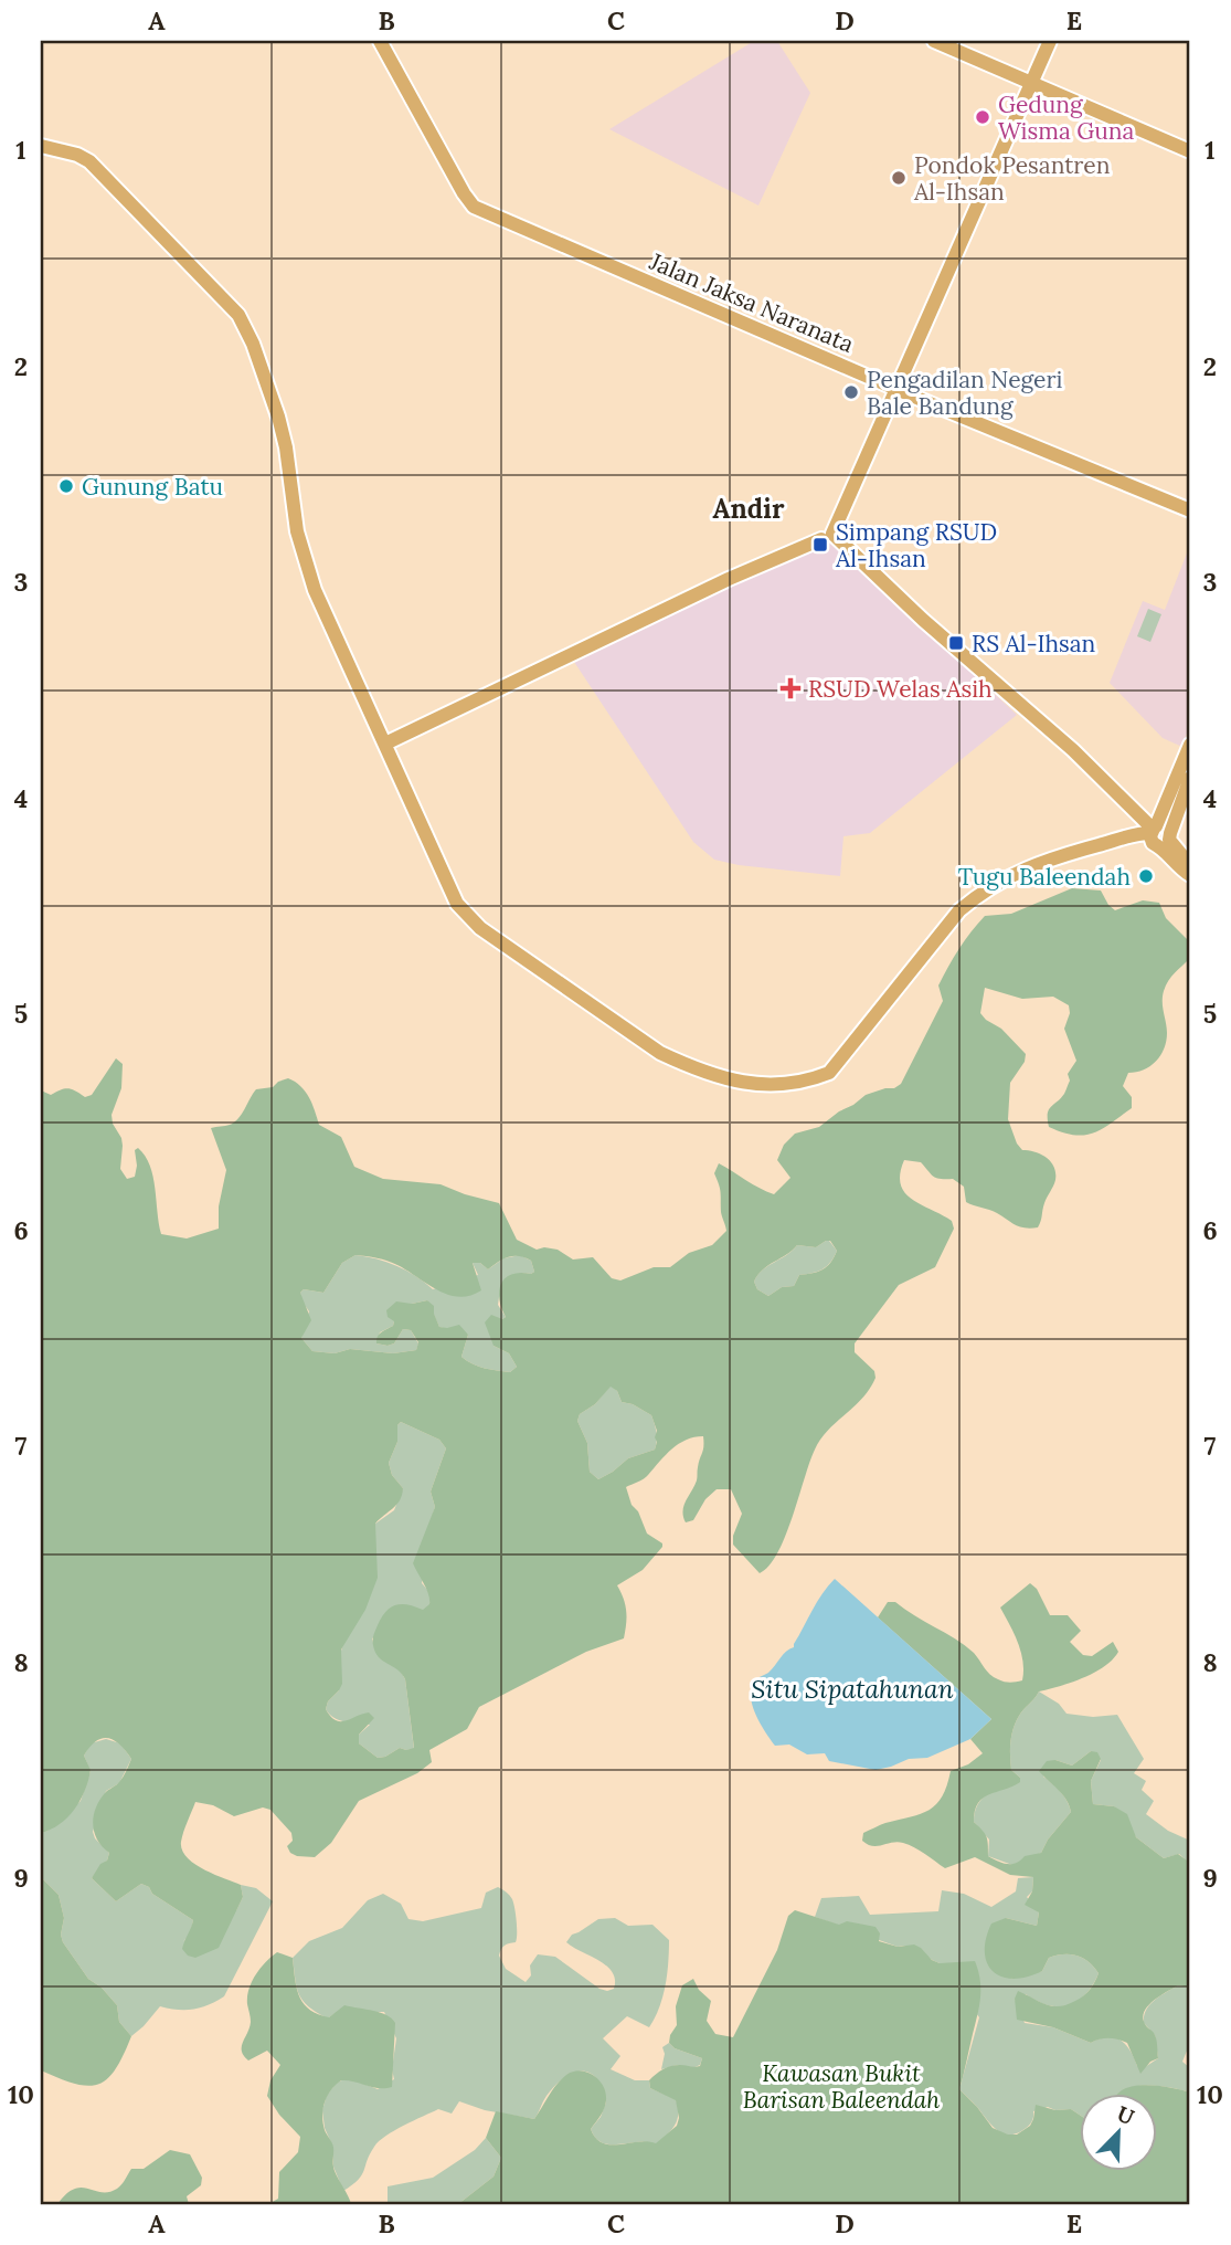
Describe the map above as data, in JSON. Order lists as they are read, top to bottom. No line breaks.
{"streets":{"main road":["Jalan Jaksa Naranata"]},"districts":["Andir"],"water":["Situ Sipatahunan"],"parks":["Kawasan Bukit Barisan Baleendah"],"places":{"other":["Gedung Wisma Guna","Pondok Pesantren Al-Ihsan","Pengadilan Negeri Bale Bandung","Gunung Batu","Tugu Baleendah"],"transit":["Simpang RSUD Al-Ihsan","RS Al-Ihsan"],"health":["RSUD Welas Asih"]},"north":"top right","grid":{"columns":["A","B","C","D","E"],"rows":["1","2","3","4","5","6","7","8","9","10"]}}
